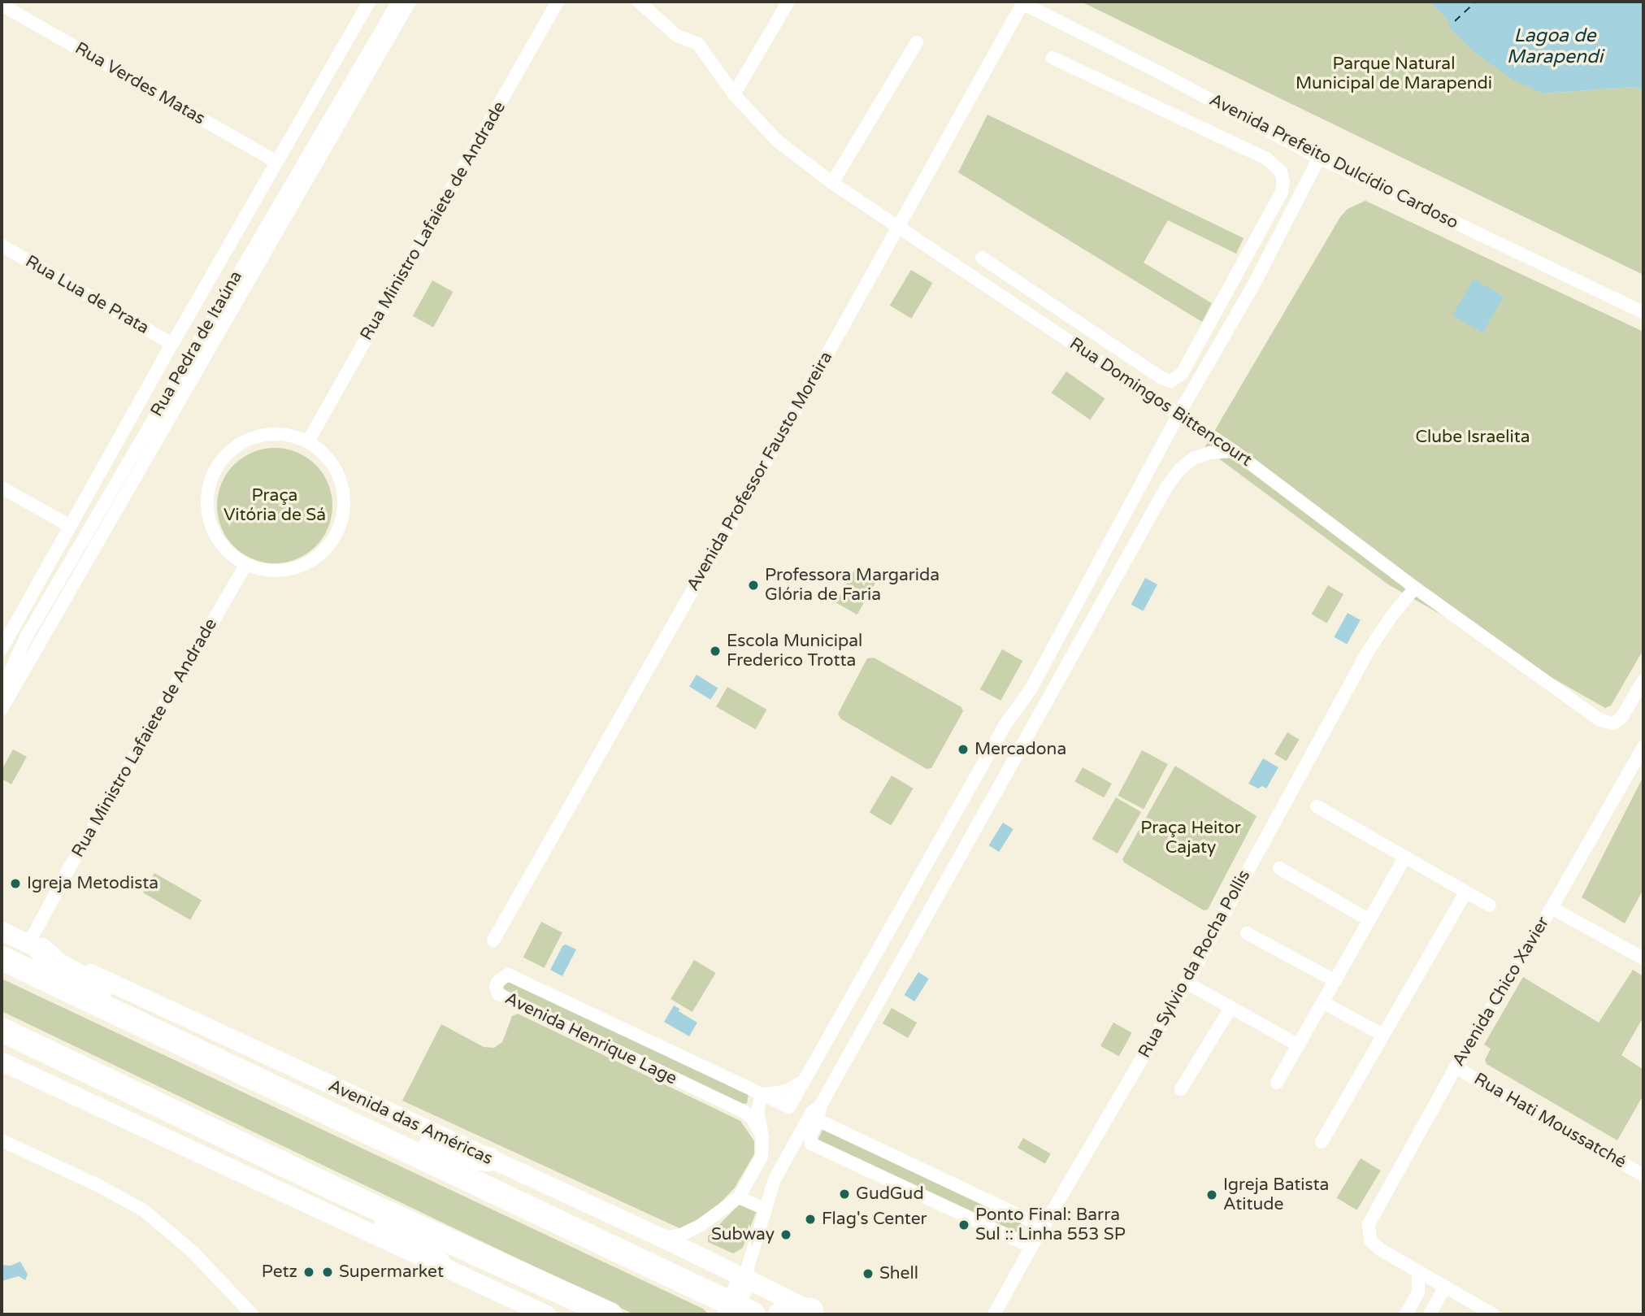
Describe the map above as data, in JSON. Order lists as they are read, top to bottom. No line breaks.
{"streets":{"highway":["Avenida das Américas"],"street":["Rua Verdes Matas","Avenida Prefeito Dulcídio Cardoso","Rua Ministro Lafaiete de Andrade","Rua Lua de Prata","Rua Pedra de Itaúna","Rua Domingos Bittencourt","Avenida Professor Fausto Moreira","Rua Sylvio da Rocha Pollis","Avenida Chico Xavier","Avenida Henrique Lage","Rua Hati Moussatché"]},"crossings":[["Rua Verdes Matas","Rua Pedra de Itaúna"],["Avenida Prefeito Dulcídio Cardoso","Avenida Professor Fausto Moreira"],["Rua Ministro Lafaiete de Andrade","Avenida das Américas"],["Rua Lua de Prata","Rua Pedra de Itaúna"],["Rua Domingos Bittencourt","Avenida Professor Fausto Moreira"],["Rua Domingos Bittencourt","Rua Sylvio da Rocha Pollis"],["Avenida Chico Xavier","Rua Hati Moussatché"]],"water":["Lagoa de Marapendi"],"parks":["Parque Natural Municipal de Marapendi","Clube Israelita","Praça Vitória de Sá","Praça Heitor Cajaty"],"places":["Professora Margarida Glória de Faria","Escola Municipal Frederico Trotta","Mercadona","Igreja Metodista","GudGud","Igreja Batista Atitude","Flag's Center","Ponto Final: Barra Sul :: Linha 553 SP","Subway","Petz","Supermarket","Shell"]}
